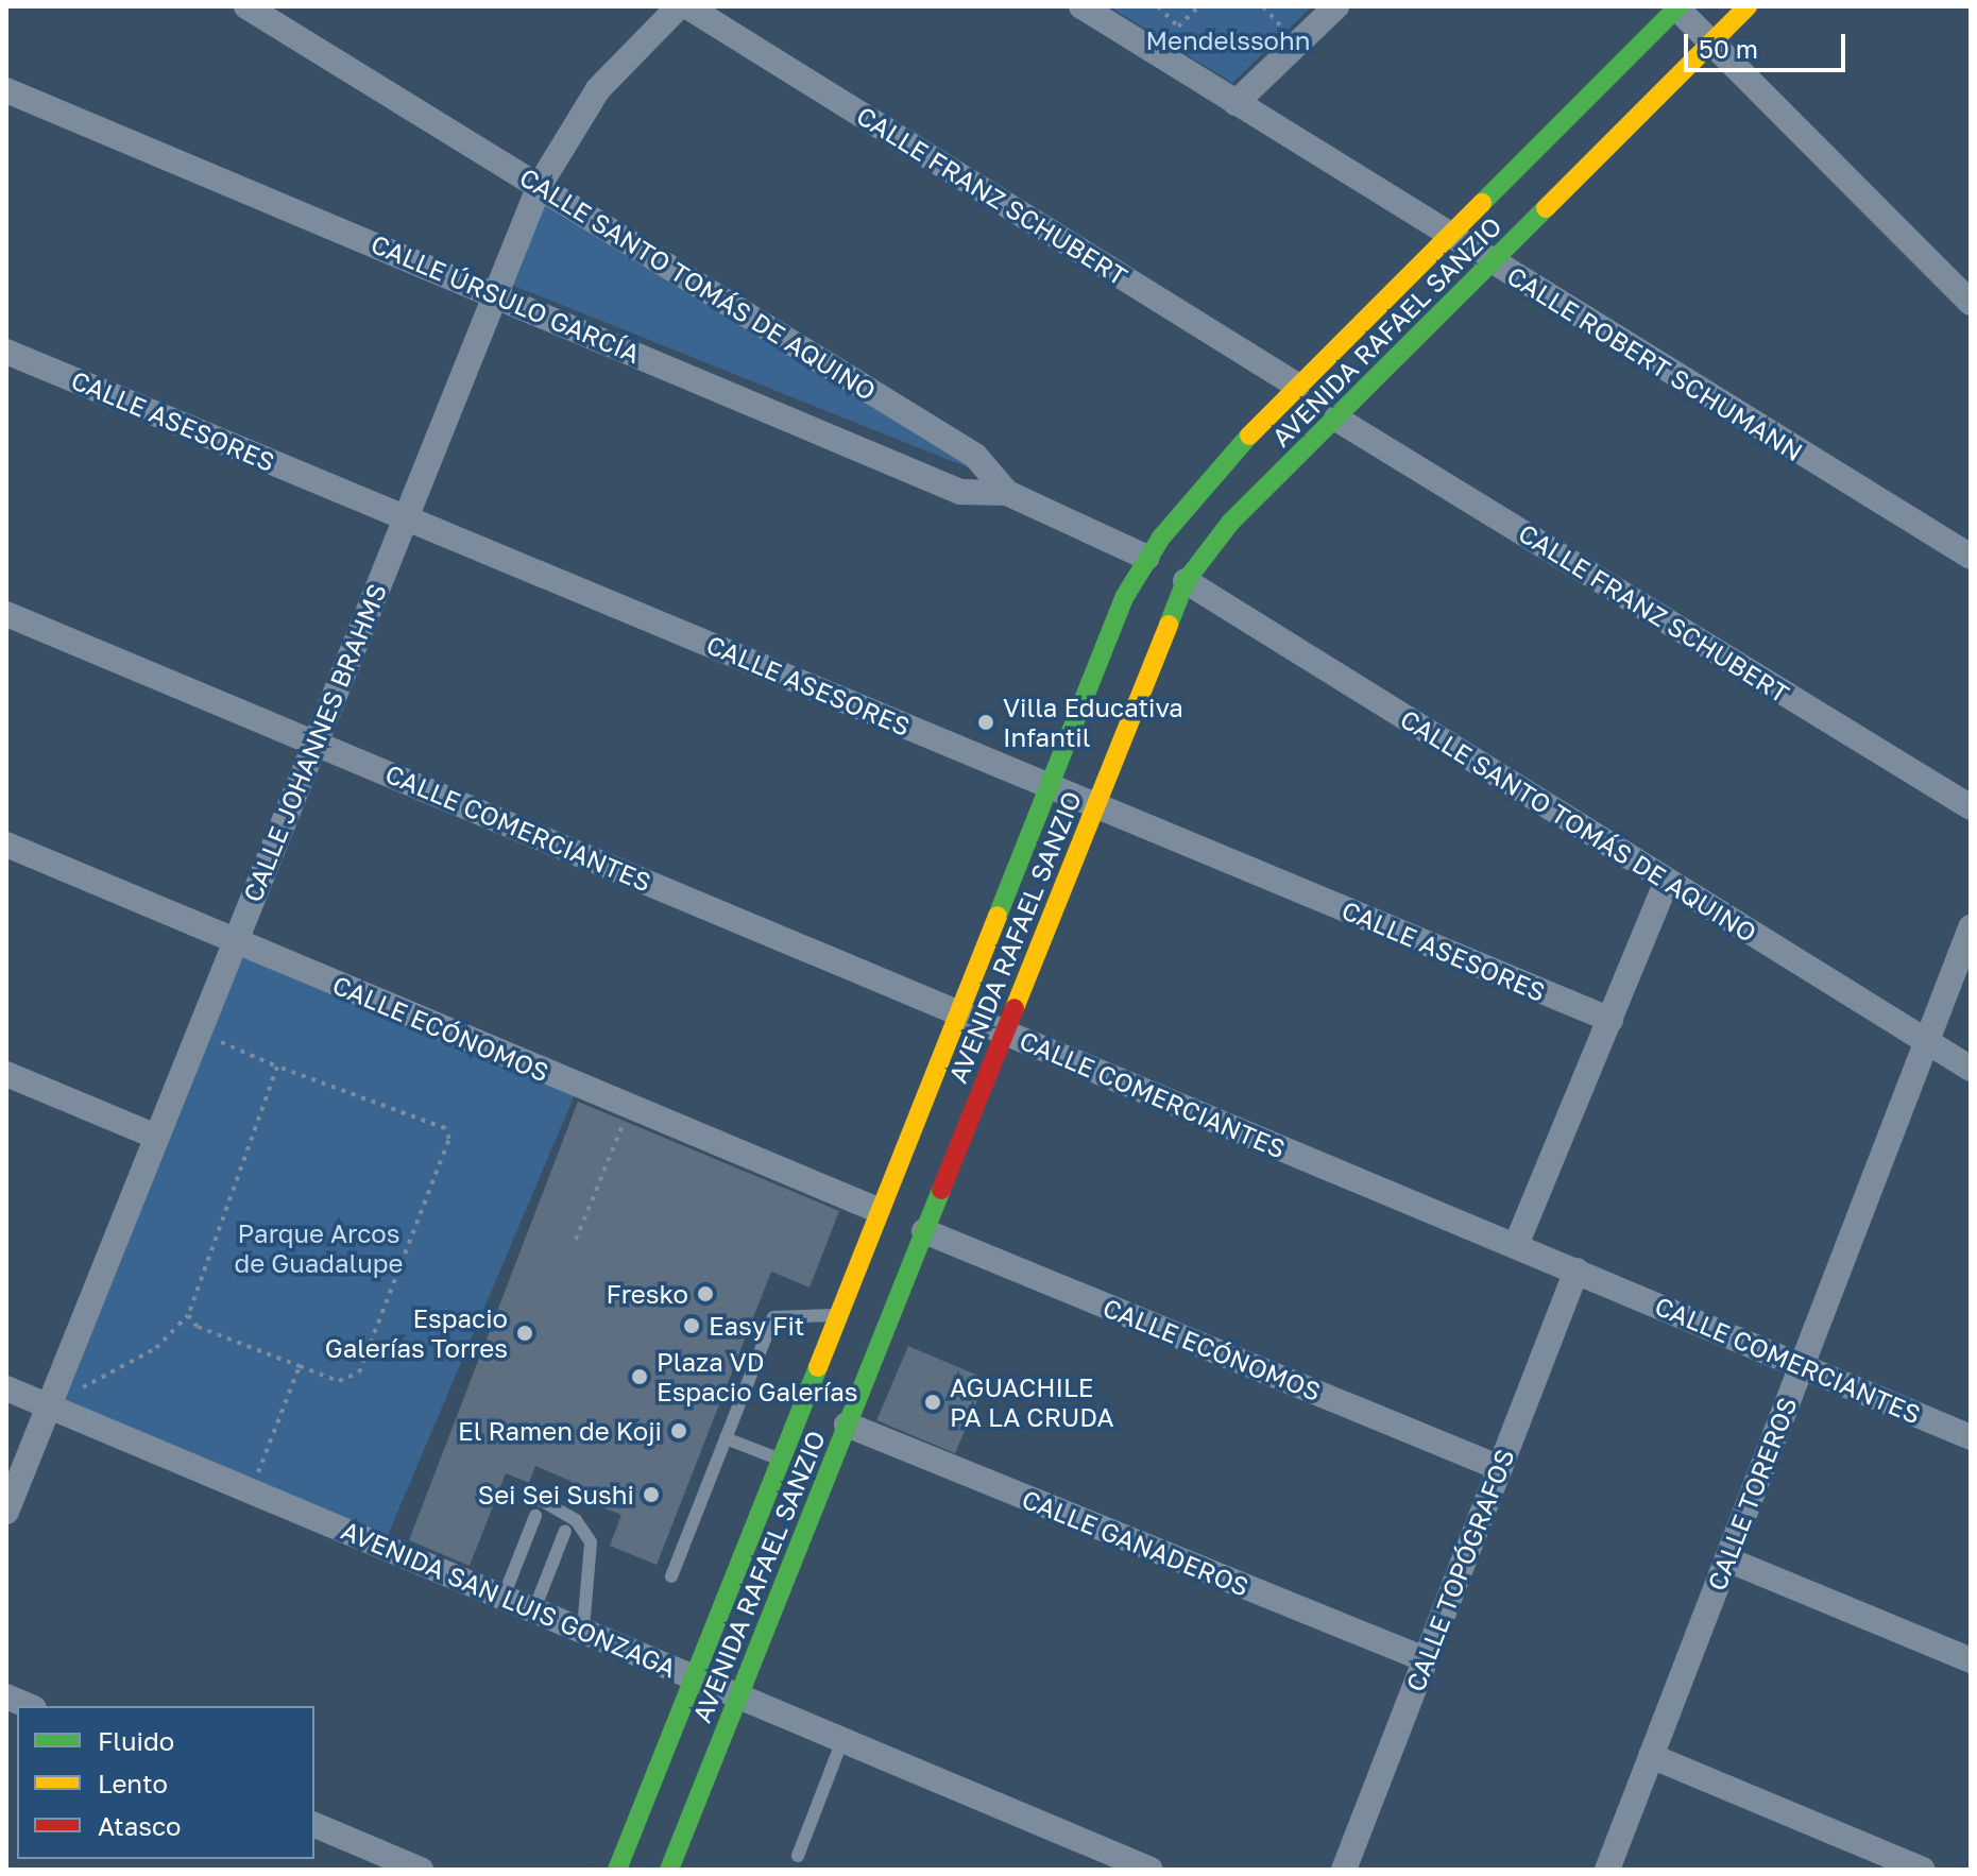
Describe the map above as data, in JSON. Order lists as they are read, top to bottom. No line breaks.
{"streets":{"main road":["AVENIDA RAFAEL SANZIO"],"street":["CALLE FRANZ SCHUBERT","CALLE SANTO TOMÁS DE AQUINO","CALLE ÚRSULO GARCÍA","CALLE ROBERT SCHUMANN","CALLE ASESORES","CALLE JOHANNES BRAHMS","CALLE COMERCIANTES","CALLE ECÓNOMOS","CALLE TOREROS","CALLE GANADEROS","CALLE TOPÓGRAFOS","AVENIDA SAN LUIS GONZAGA"]},"crossings":[["CALLE FRANZ SCHUBERT","AVENIDA RAFAEL SANZIO"],["CALLE SANTO TOMÁS DE AQUINO","CALLE ÚRSULO GARCÍA"],["CALLE SANTO TOMÁS DE AQUINO","AVENIDA RAFAEL SANZIO"],["CALLE SANTO TOMÁS DE AQUINO","CALLE JOHANNES BRAHMS"],["CALLE SANTO TOMÁS DE AQUINO","CALLE TOREROS"],["CALLE ÚRSULO GARCÍA","CALLE JOHANNES BRAHMS"],["AVENIDA RAFAEL SANZIO","CALLE ROBERT SCHUMANN"],["AVENIDA RAFAEL SANZIO","CALLE ASESORES"],["AVENIDA RAFAEL SANZIO","CALLE COMERCIANTES"],["AVENIDA RAFAEL SANZIO","CALLE ECÓNOMOS"],["AVENIDA RAFAEL SANZIO","CALLE GANADEROS"],["AVENIDA RAFAEL SANZIO","AVENIDA SAN LUIS GONZAGA"],["CALLE ASESORES","CALLE JOHANNES BRAHMS"],["CALLE JOHANNES BRAHMS","CALLE COMERCIANTES"],["CALLE JOHANNES BRAHMS","CALLE ECÓNOMOS"],["CALLE JOHANNES BRAHMS","AVENIDA SAN LUIS GONZAGA"],["CALLE COMERCIANTES","CALLE TOREROS"],["CALLE COMERCIANTES","CALLE TOPÓGRAFOS"],["CALLE ECÓNOMOS","CALLE TOPÓGRAFOS"],["CALLE GANADEROS","CALLE TOPÓGRAFOS"]],"parks":["Mendelssohn","Parque Arcos de Guadalupe"],"places":["Villa Educativa Infantil","Fresko","Easy Fit","Espacio Galerías Torres","Plaza VD Espacio Galerías","AGUACHILE PA LA CRUDA","El Ramen de Koji","Sei Sei Sushi"],"legend":["Fluido","Lento","Atasco"],"scale_bar":"50 m"}
